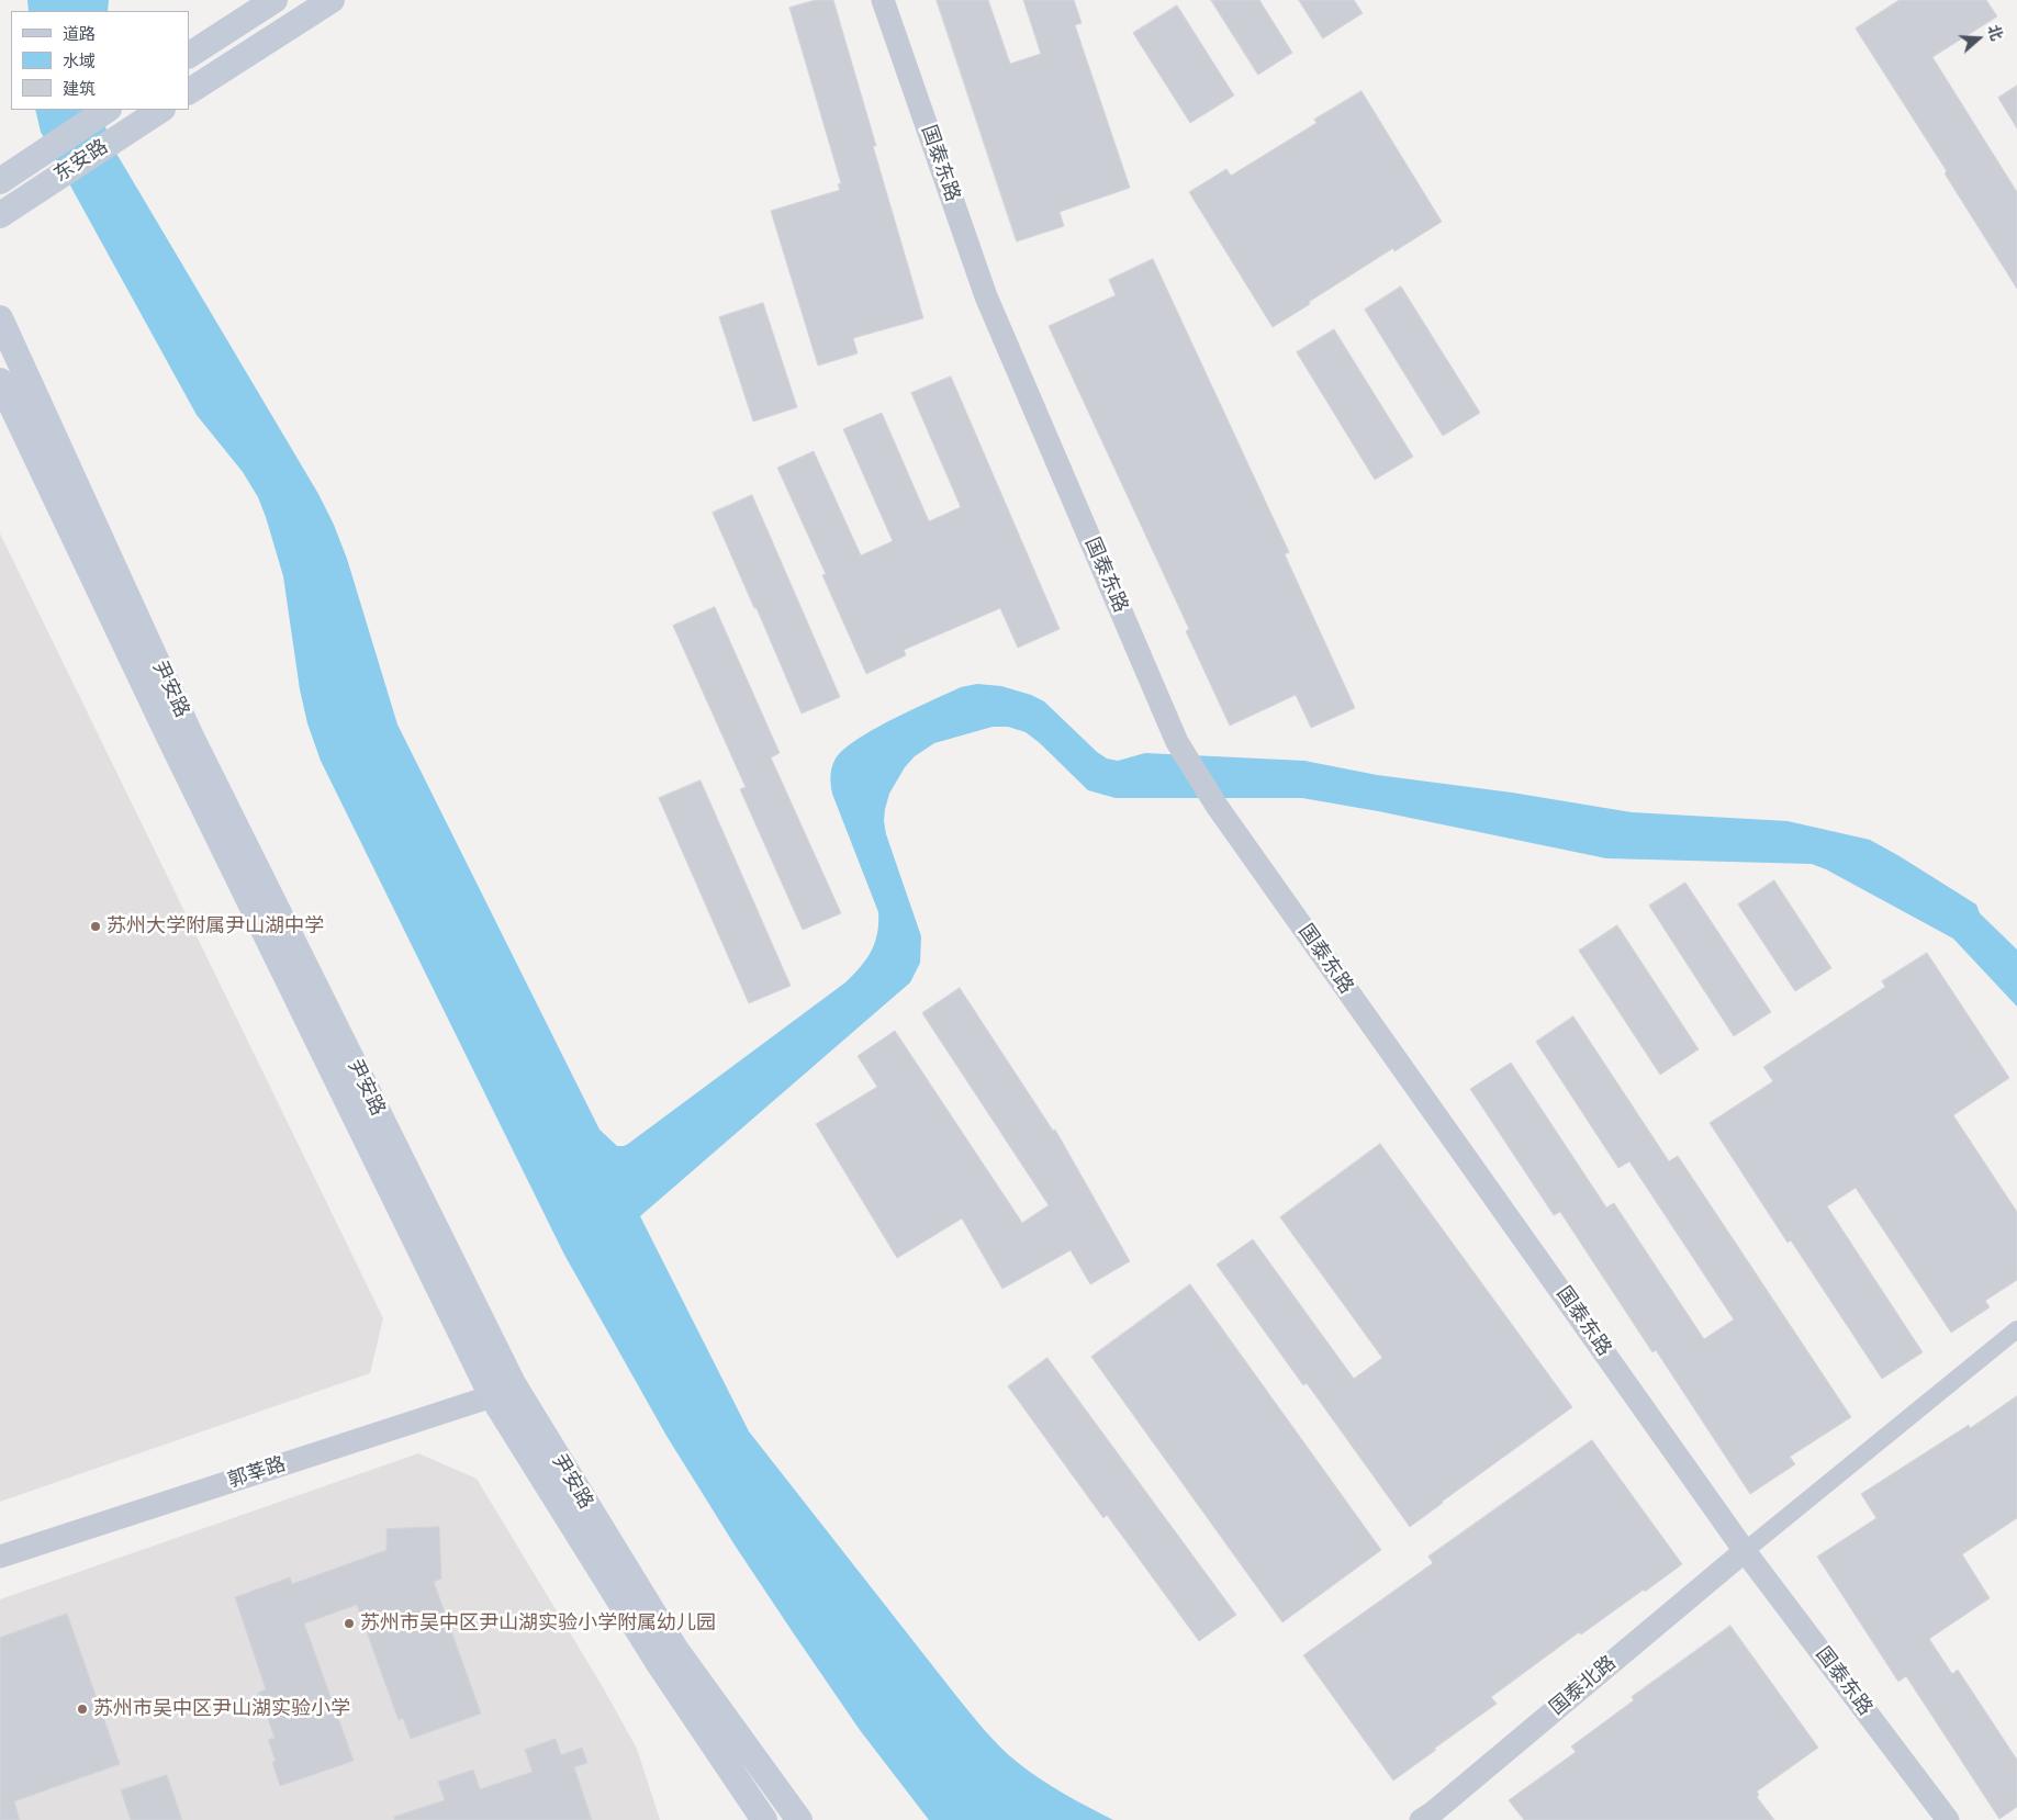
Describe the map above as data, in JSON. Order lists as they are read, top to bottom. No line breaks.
{"streets":{"main road":["东安路","尹安路"],"street":["国泰东路","郭莘路","国泰北路"]},"crossings":[["国泰东路","国泰北路"],["尹安路","郭莘路"]],"places":["苏州大学附属尹山湖中学","苏州市吴中区尹山湖实验小学附属幼儿园","苏州市吴中区尹山湖实验小学"],"legend":["道路","水域","建筑"],"north":"right"}
